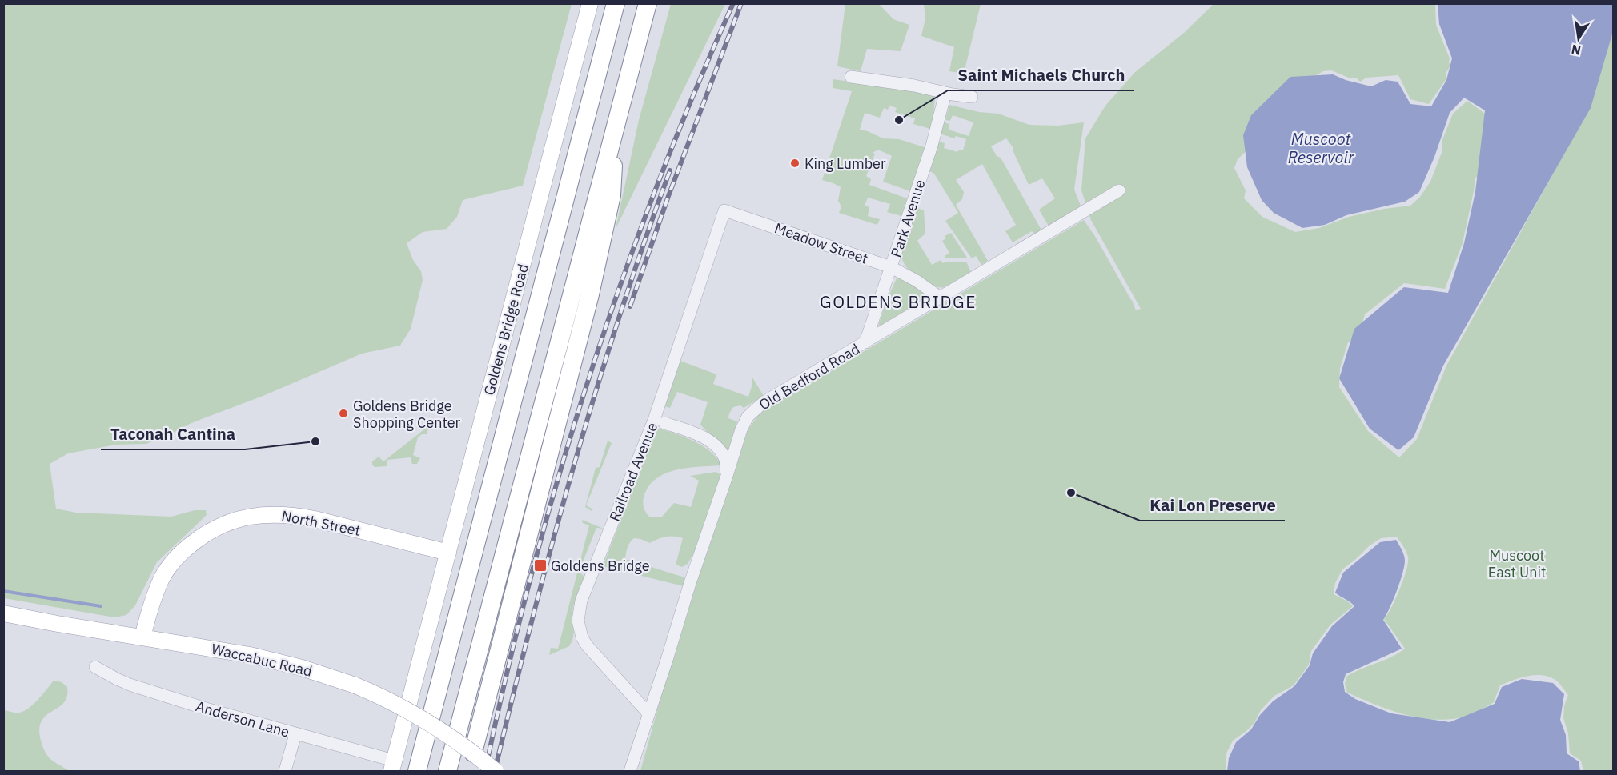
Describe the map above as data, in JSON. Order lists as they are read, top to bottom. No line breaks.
{"streets":{"main road":["Goldens Bridge Road","North Street","Waccabuc Road"],"street":["Park Avenue","Meadow Street","Old Bedford Road","Railroad Avenue","Anderson Lane"]},"crossings":[["Park Avenue","Meadow Street"],["Park Avenue","Old Bedford Road"],["Meadow Street","Old Bedford Road"],["Meadow Street","Railroad Avenue"],["Goldens Bridge Road","North Street"],["Goldens Bridge Road","Anderson Lane"],["Old Bedford Road","Railroad Avenue"],["North Street","Waccabuc Road"]],"districts":["GOLDENS BRIDGE"],"water":["Muscoot Reservoir"],"parks":["Muscoot East Unit"],"places":{"other":["Saint Michaels Church","King Lumber","Goldens Bridge Shopping Center","Taconah Cantina","Kai Lon Preserve"],"transit":["Goldens Bridge"]},"north":"bottom"}
